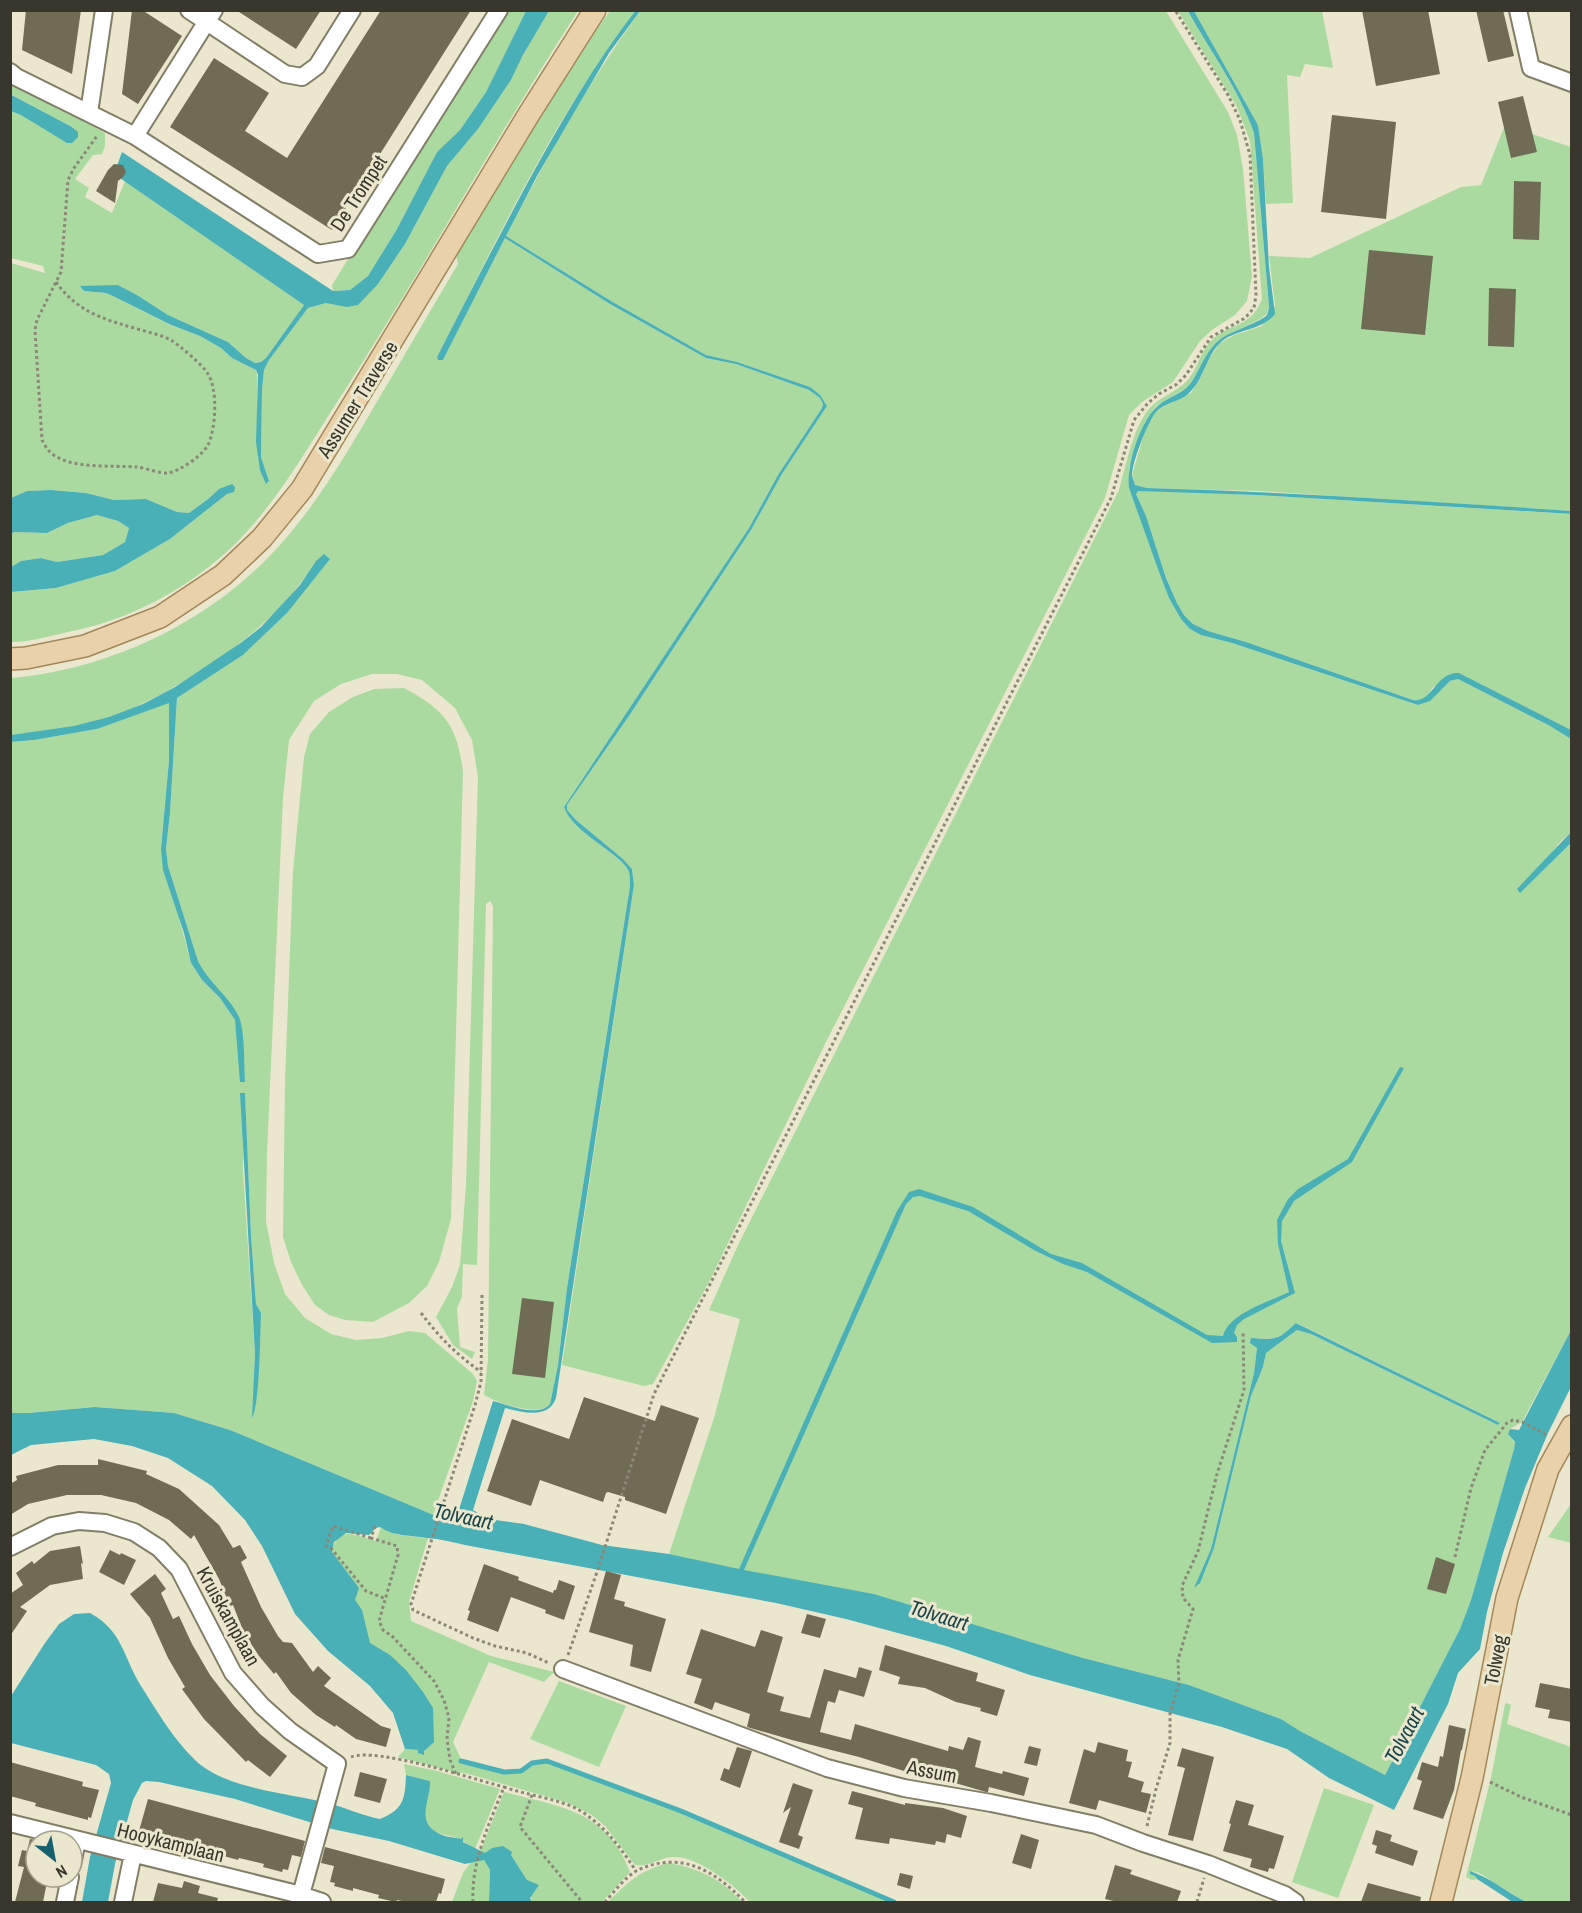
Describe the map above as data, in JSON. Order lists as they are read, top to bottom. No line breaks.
{"streets":{"main road":["Assumer Traverse","Tolweg"],"street":["De Trompet","Kruiskamplaan","Assum","Hooykamplaan"]},"water":["Tolvaart"],"north":"bottom right"}
